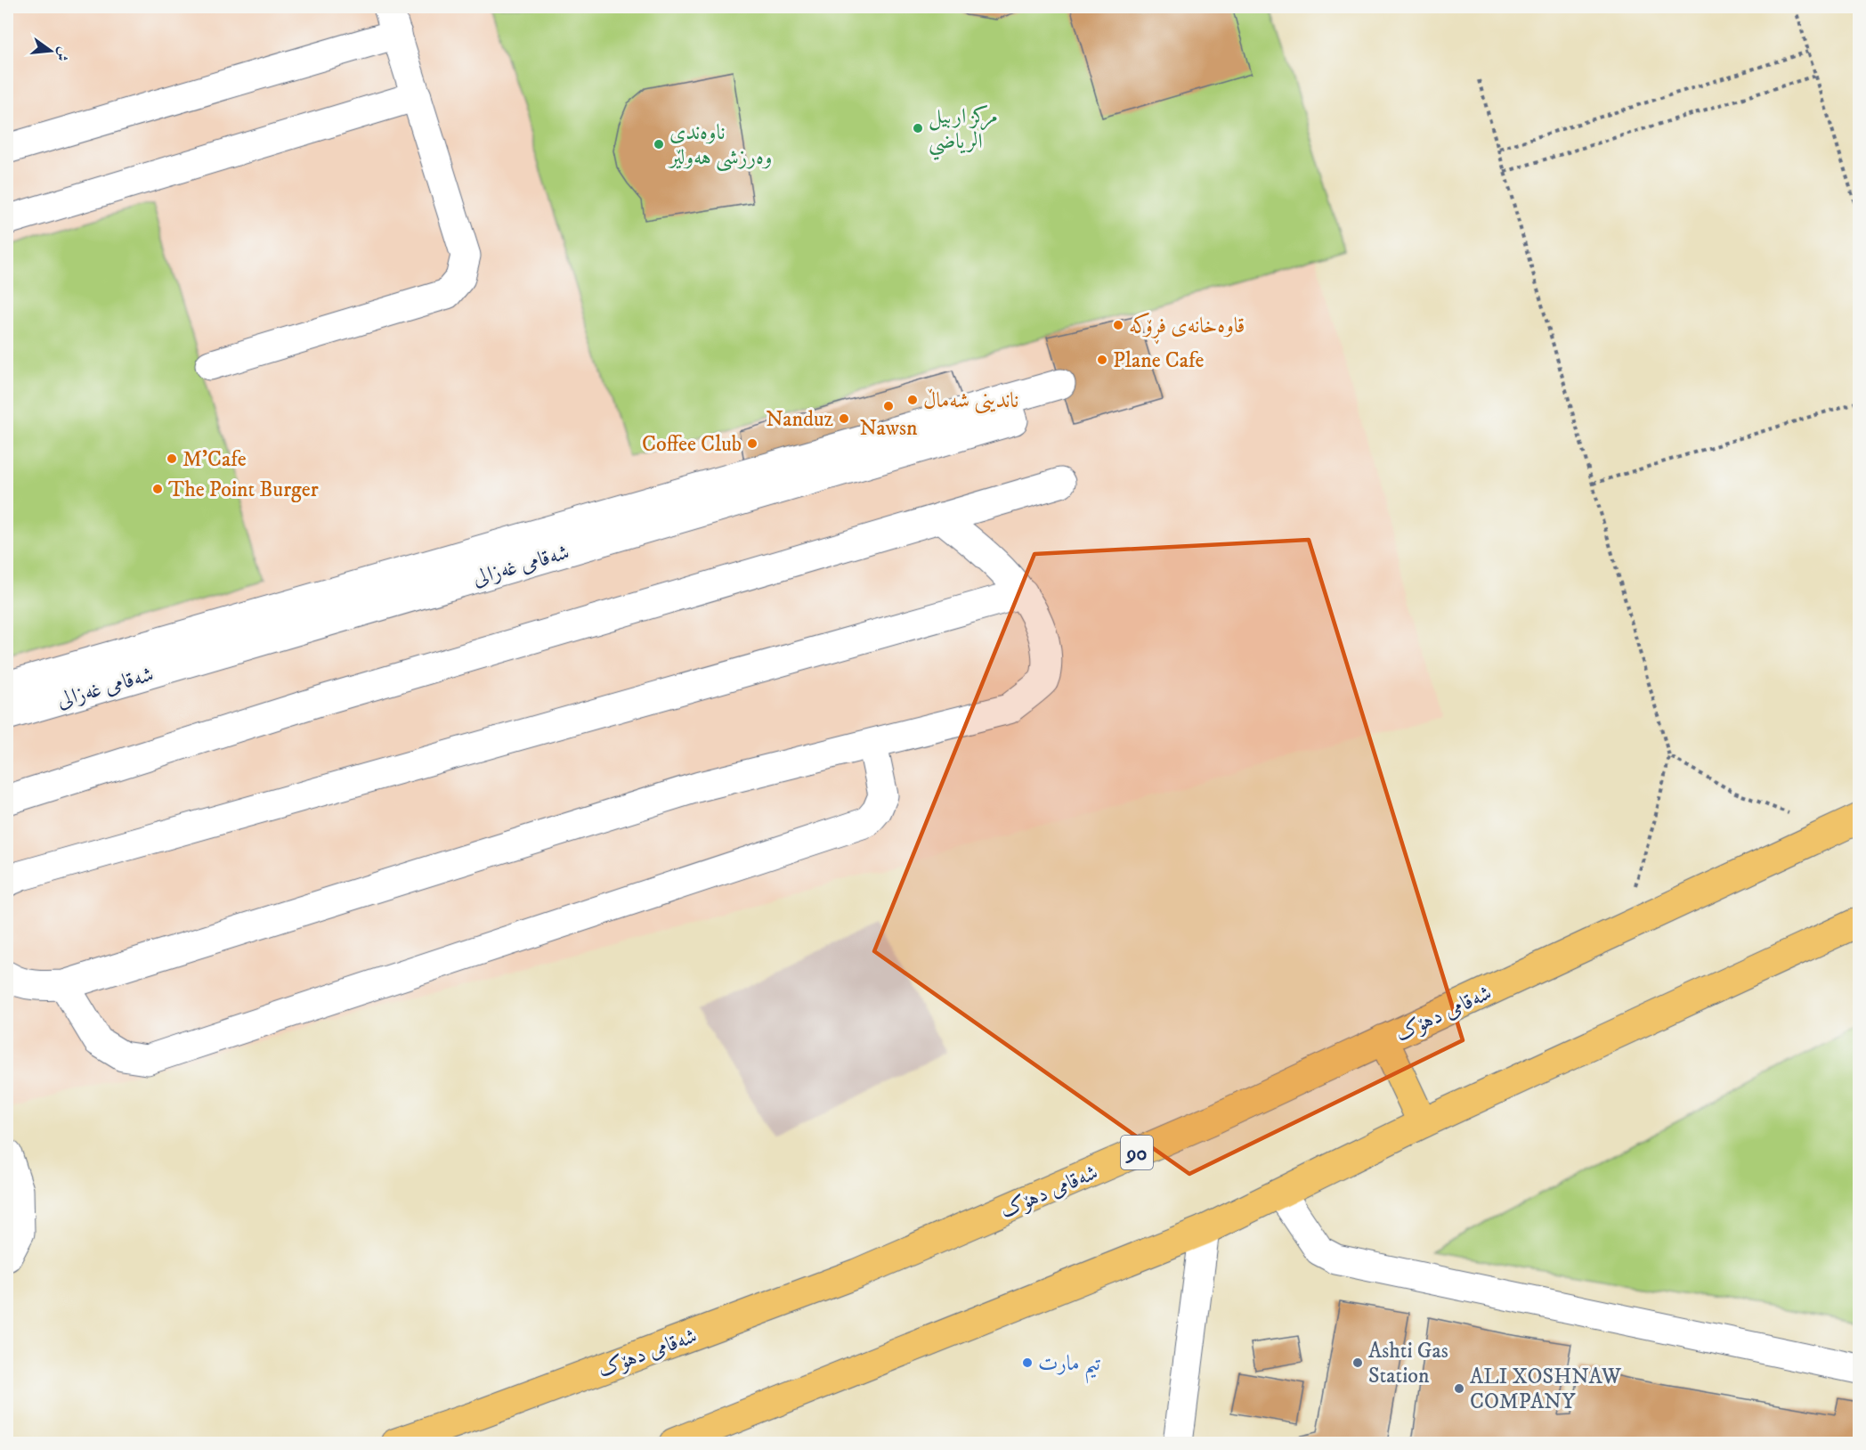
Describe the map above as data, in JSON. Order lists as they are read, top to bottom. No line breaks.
{"streets":{"highway":["شەقامی دهۆک","90"],"street":["شەقامی غەزالی"]},"places":["مركز اربيل الرياضي","ناوەندی وەرزشی هەولێر","قاوەخانەی فڕۆکە","Plane Cafe","ناندینی شەماڵ","Nawsn","Nanduz","Coffee Club","M'Cafe","The Point Burger","تيم مارت","Ashti Gas Station","ALI XOSHNAW COMPANY"],"north":"right"}
